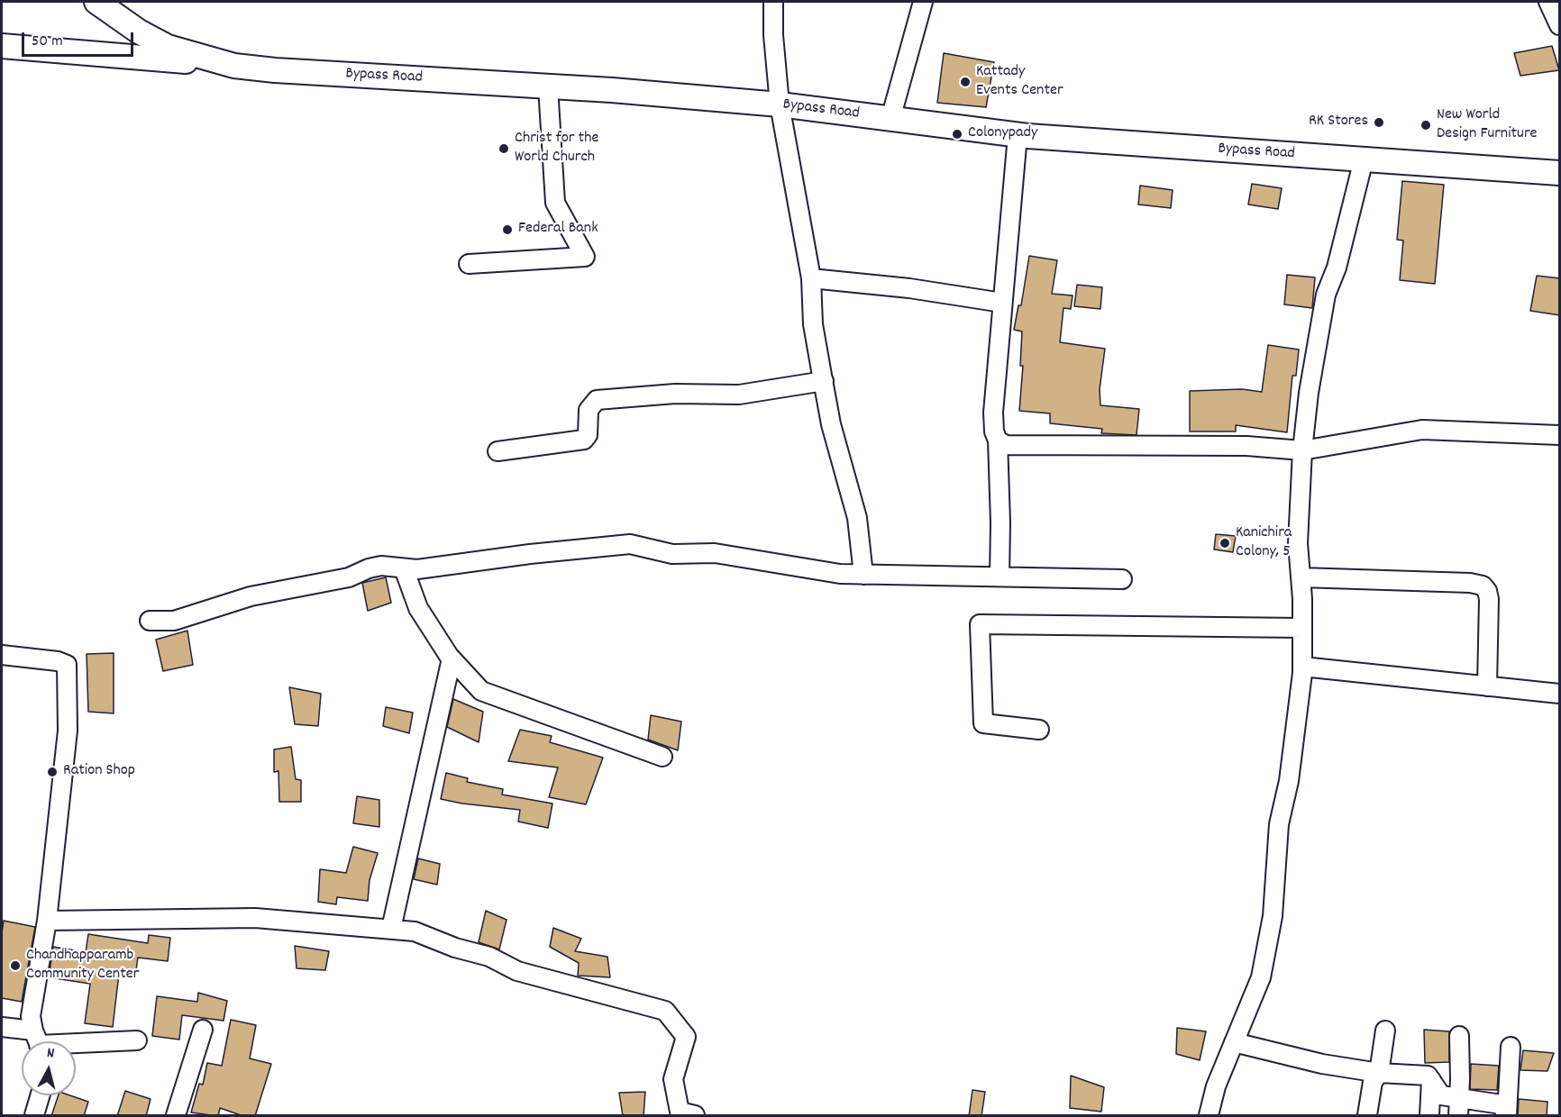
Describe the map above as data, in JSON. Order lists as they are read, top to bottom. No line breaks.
{"streets":{"main road":["Bypass Road"]},"places":["Kattady Events Center","RK Stores","New World Design Furniture","Colonypady","Christ for the World Church","Federal Bank","Kanichira Colony, 5","Ration Shop","Chandhapparamb Community Center"],"scale_bar":"50 m","north":"top"}
